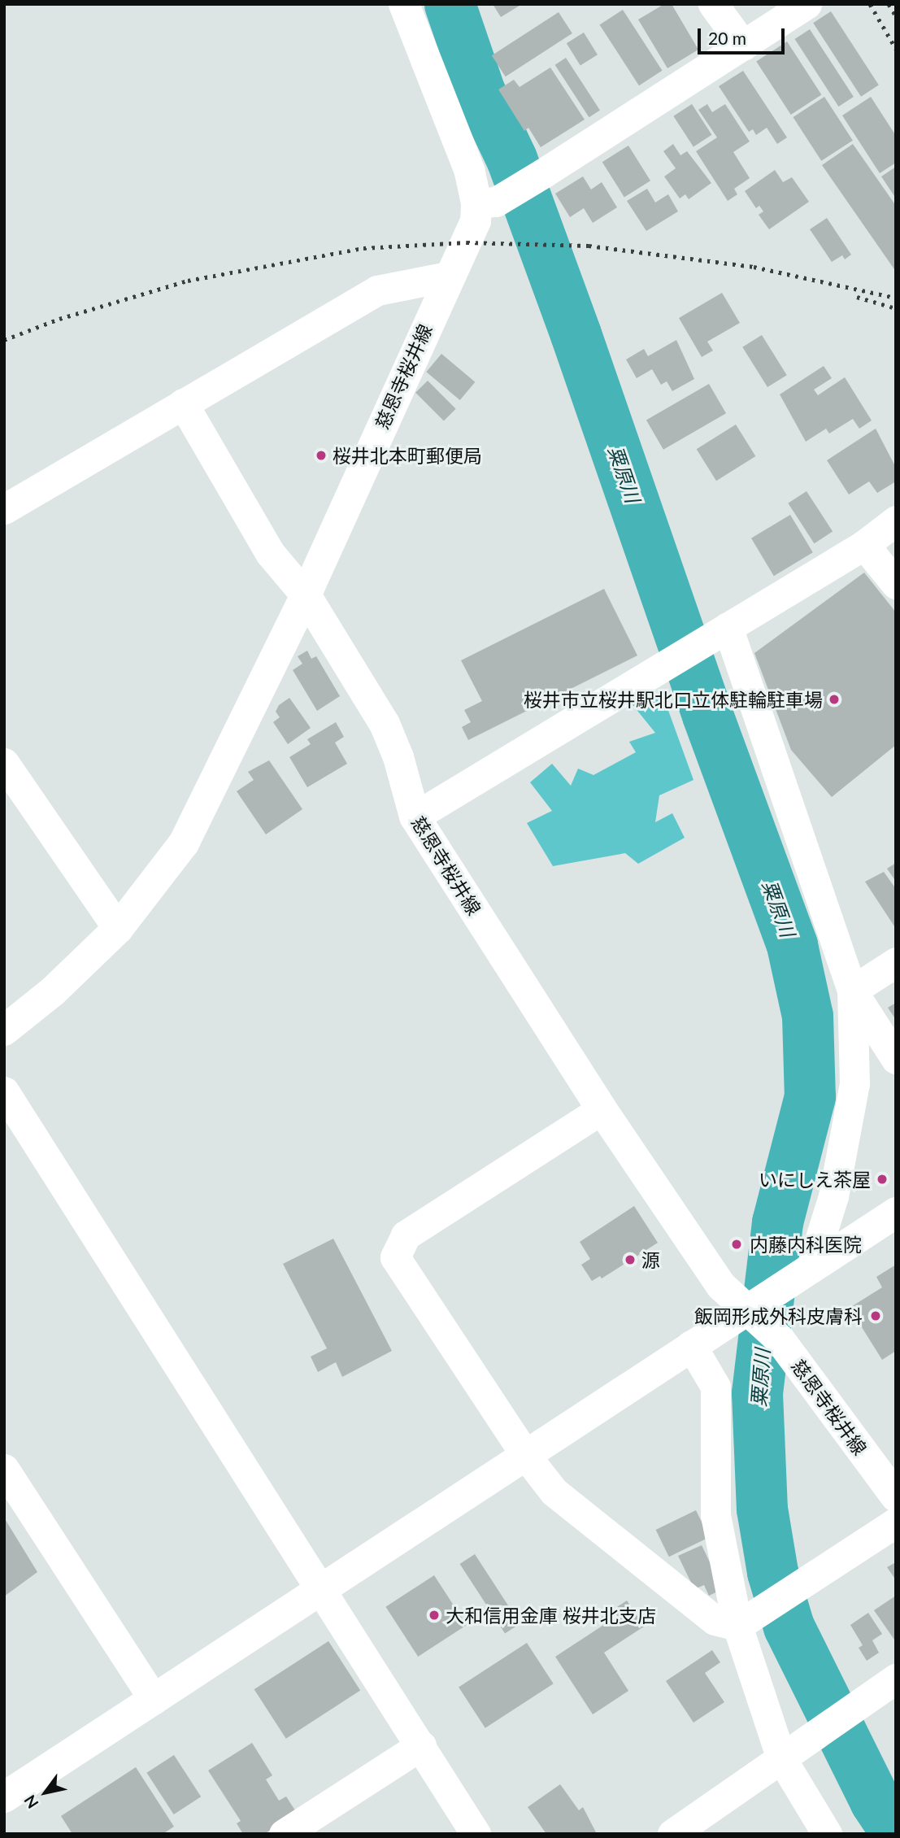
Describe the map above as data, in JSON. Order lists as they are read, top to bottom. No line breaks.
{"streets":{"main road":["慈恩寺桜井線"]},"water":["粟原川"],"places":["桜井北本町郵便局","桜井市立桜井駅北口立体駐輪駐車場","いにしえ茶屋","内藤内科医院","源","飯岡形成外科皮膚科","大和信用金庫 桜井北支店"],"scale_bar":"20 m","north":"bottom left"}
